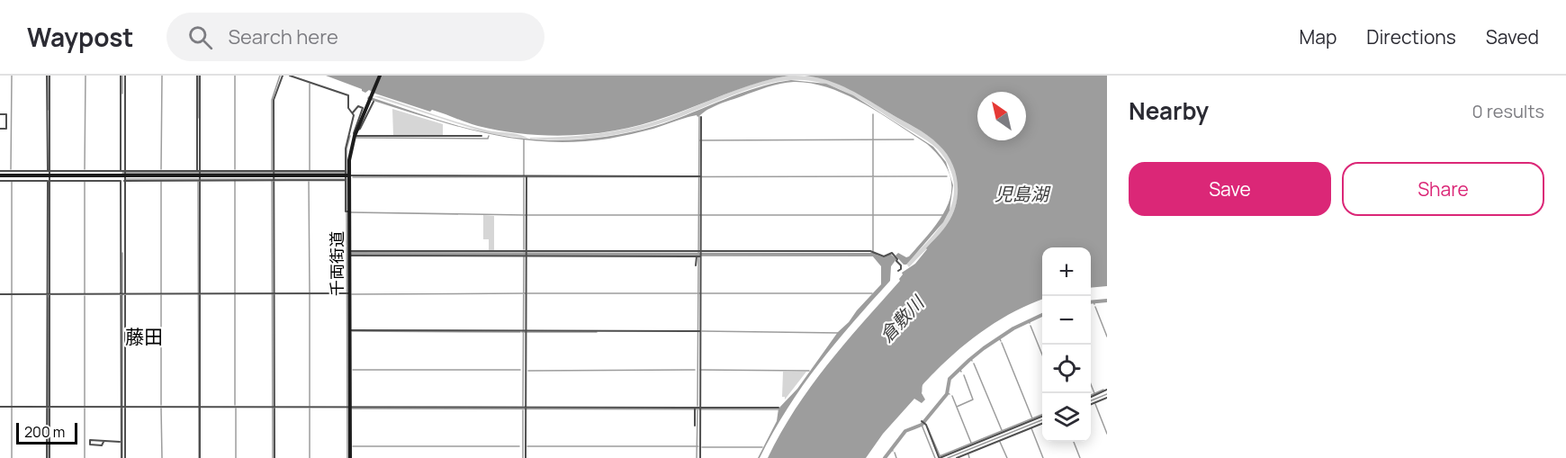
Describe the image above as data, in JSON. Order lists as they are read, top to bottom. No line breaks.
{"streets":{"street":["千両街道"]},"districts":["藤田"],"water":["児島湖","倉敷川"],"scale_bar":"200 m","north":"top left","page":{"header":"Waypost","search":"Search here","nav":["Map","Directions","Saved"],"heading":["Nearby","0 results"],"buttons":["Save","Share"],"map_buttons":["+","−"],"scale":"200 m"}}
